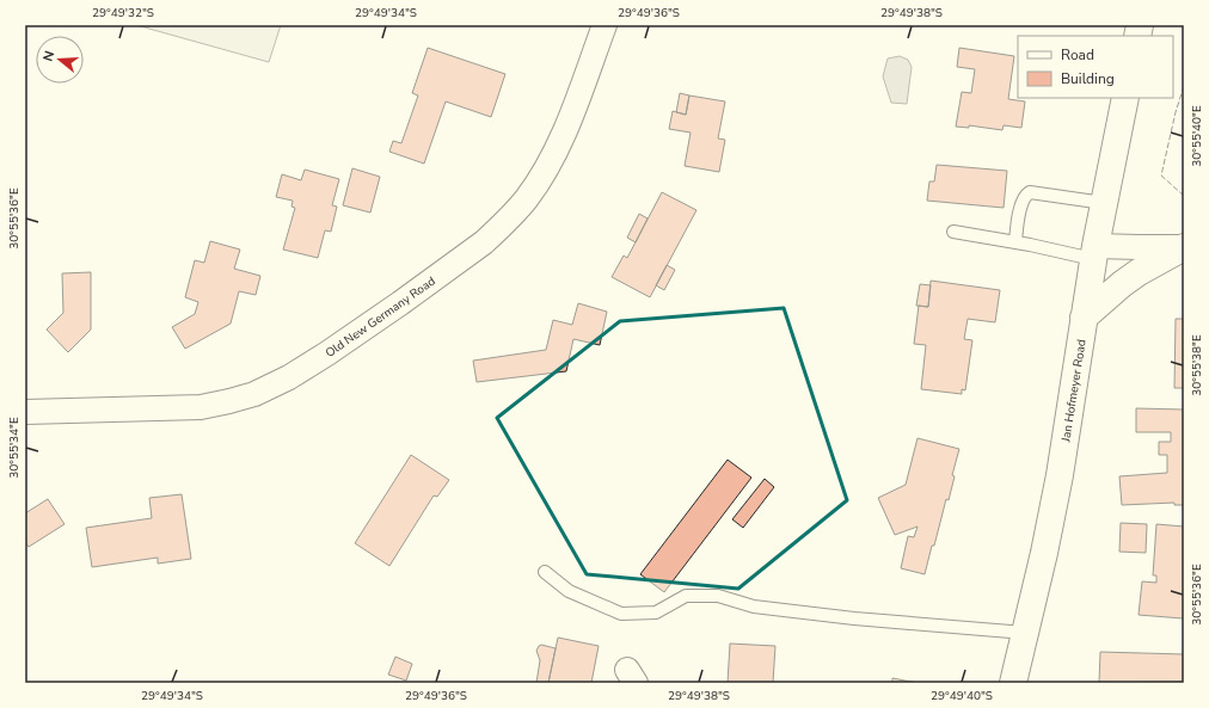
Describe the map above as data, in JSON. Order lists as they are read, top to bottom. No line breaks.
{"streets":{"street":["Old New Germany Road","Jan Hofmeyer Road"]},"legend":["Road","Building"],"north":"left","coordinates":["29°49'32\"S","29°49'34\"S","29°49'36\"S","29°49'38\"S","30°55'40\"E","30°55'36\"E","30°55'38\"E","30°55'34\"E","29°49'40\"S"]}
